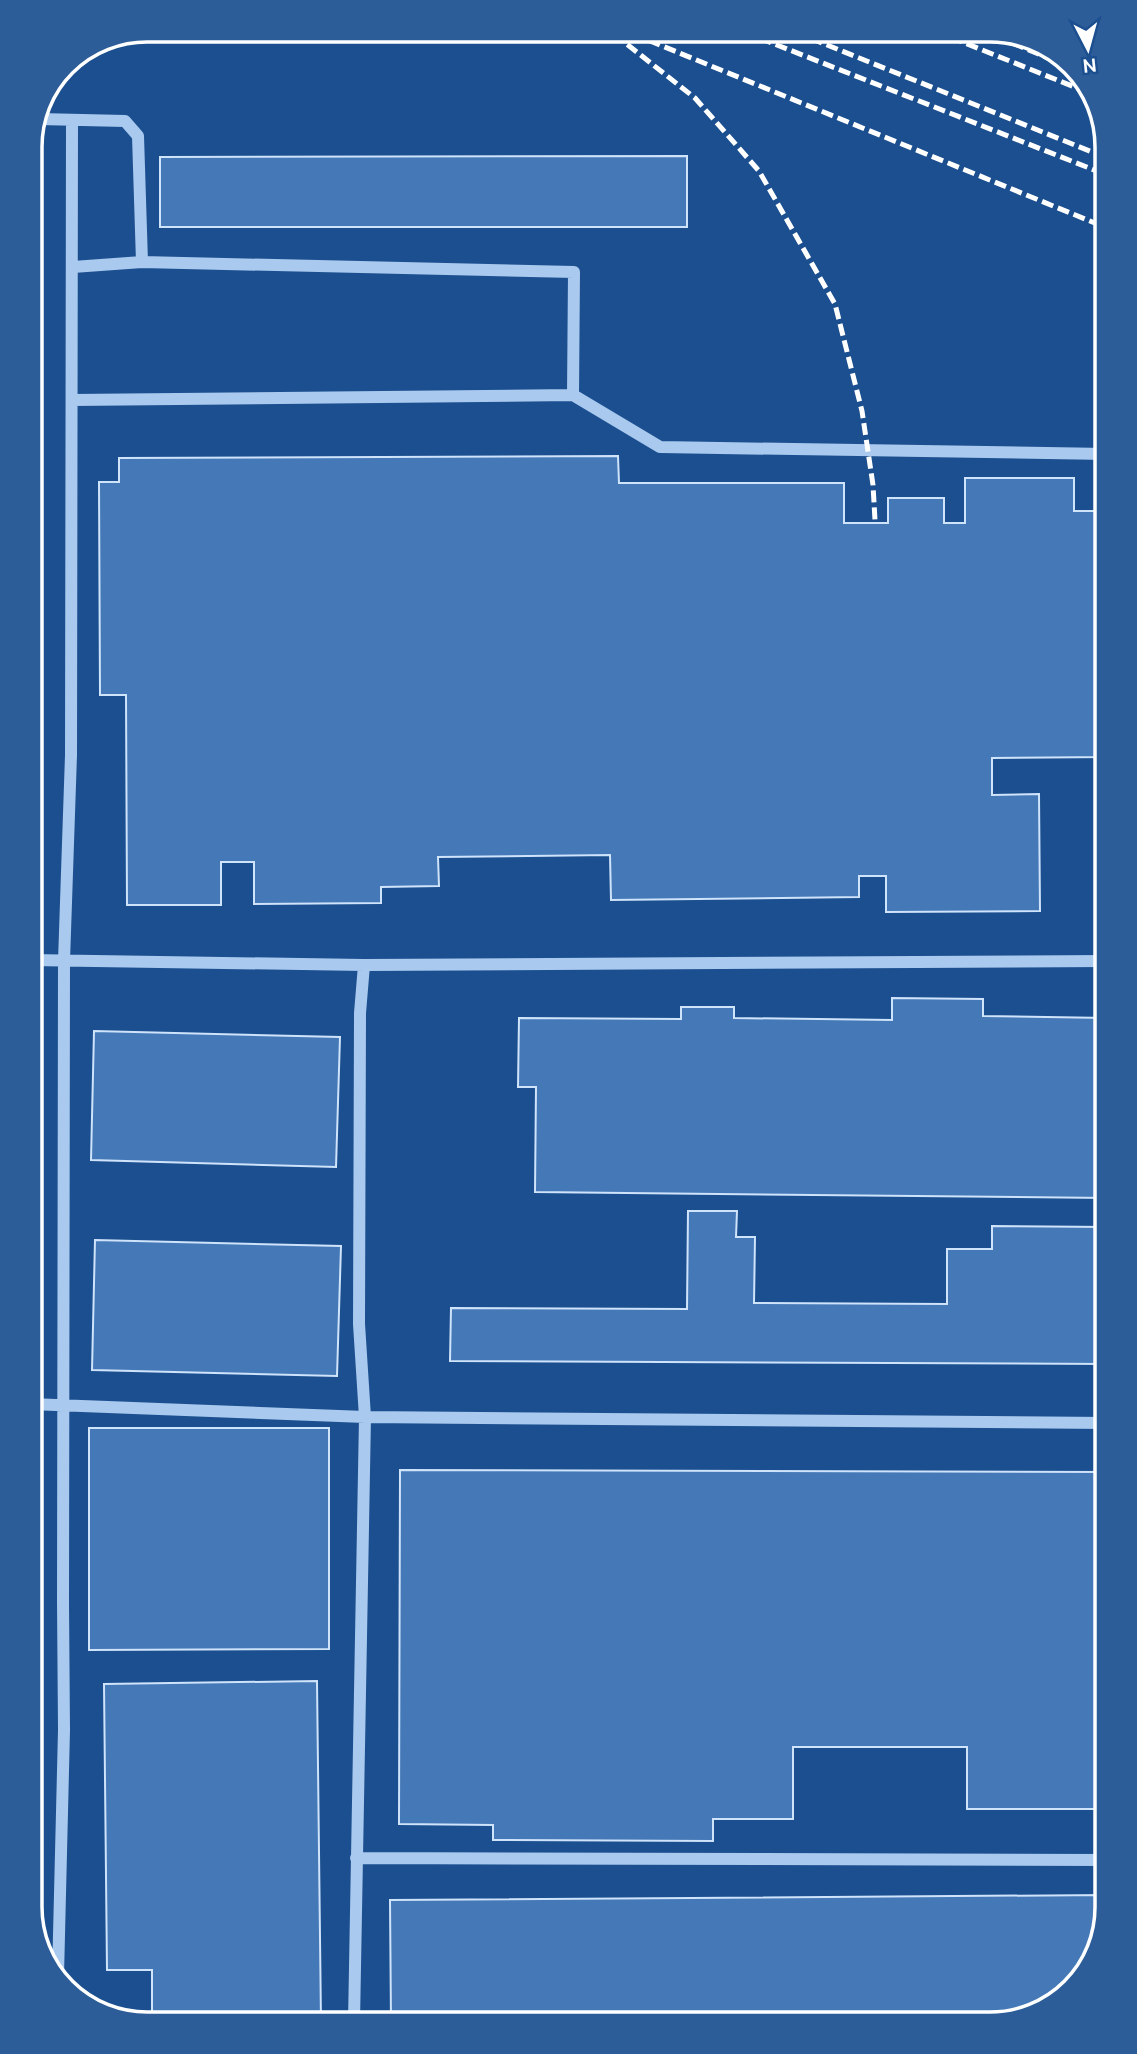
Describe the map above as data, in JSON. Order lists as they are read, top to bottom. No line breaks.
{"north":"bottom"}
